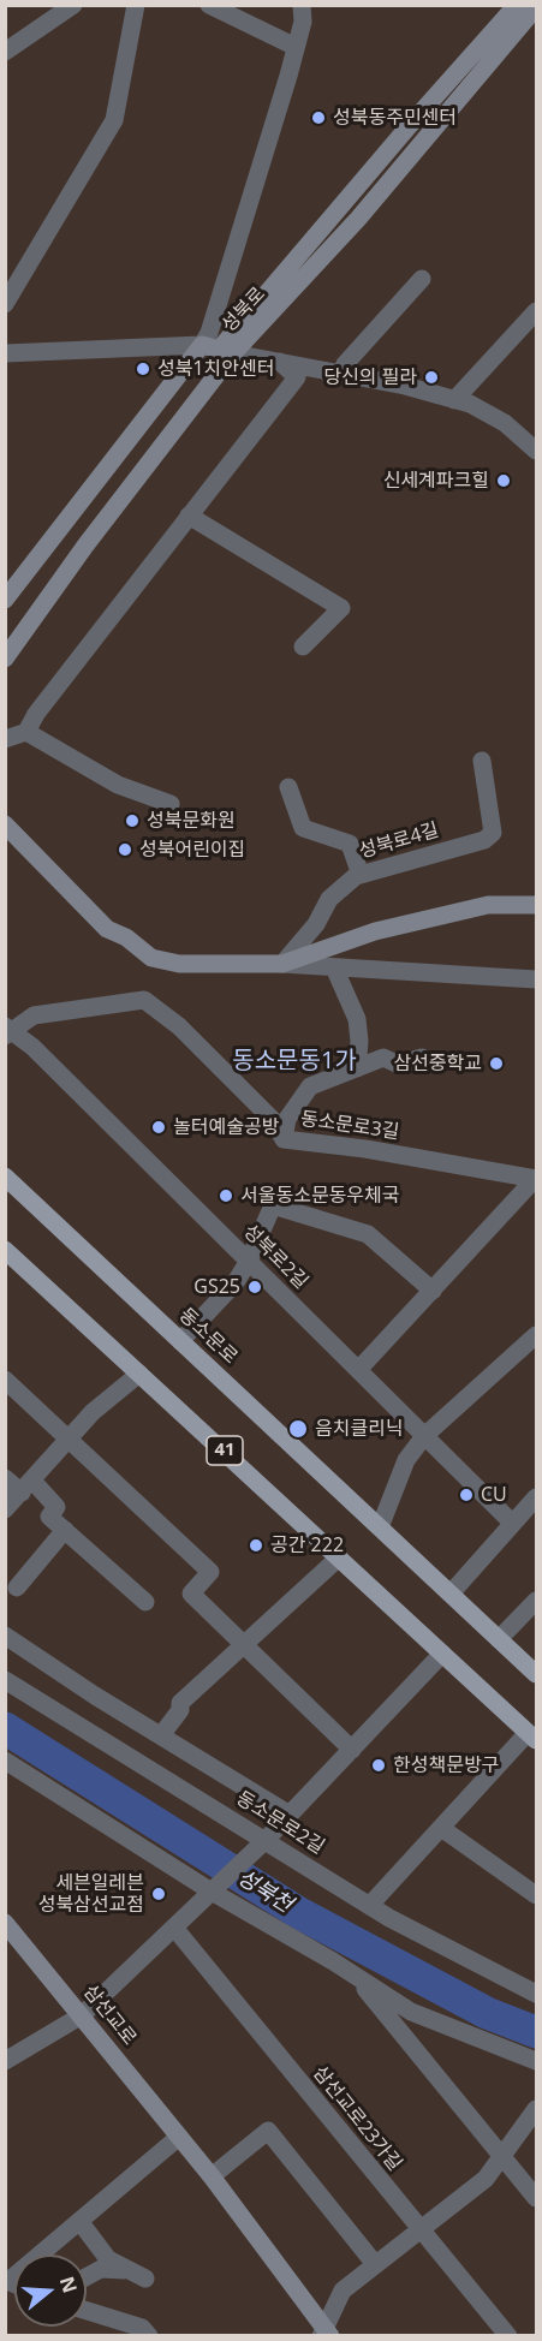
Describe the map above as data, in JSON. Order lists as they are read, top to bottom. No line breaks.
{"streets":{"main road":["성북로","동소문로","41","삼선교로"],"street":["성북로4길","동소문로3길","성북로2길","동소문로2길","삼선교로23가길"]},"crossings":[["동소문로3길","성북로2길"]],"districts":["동소문동1가"],"water":["성북천"],"places":["성북동주민센터","성북1치안센터","당신의 필라","신세계파크힐","성북문화원","성북어린이집","삼선중학교","놀터예술공방","서울동소문동우체국","GS25","음치클리닉","CU","공간 222","한성책문방구","세븐일레븐 성북삼선교점"],"north":"right"}
